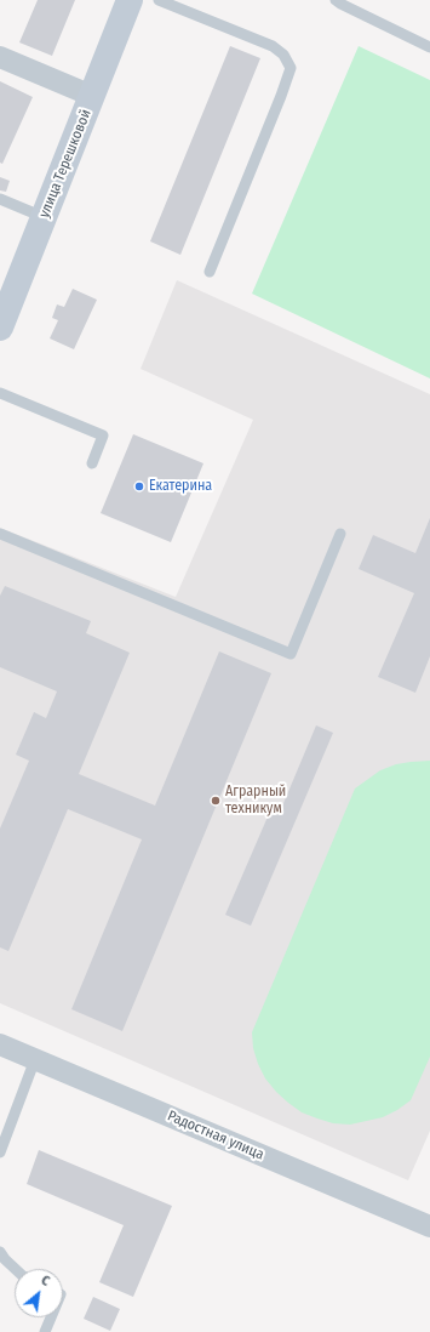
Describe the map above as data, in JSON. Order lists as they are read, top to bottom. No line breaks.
{"streets":{"main road":["улица Терешковой"],"street":["Радостная улица"]},"places":["Екатерина","Аграрный техникум"],"north":"top right"}
